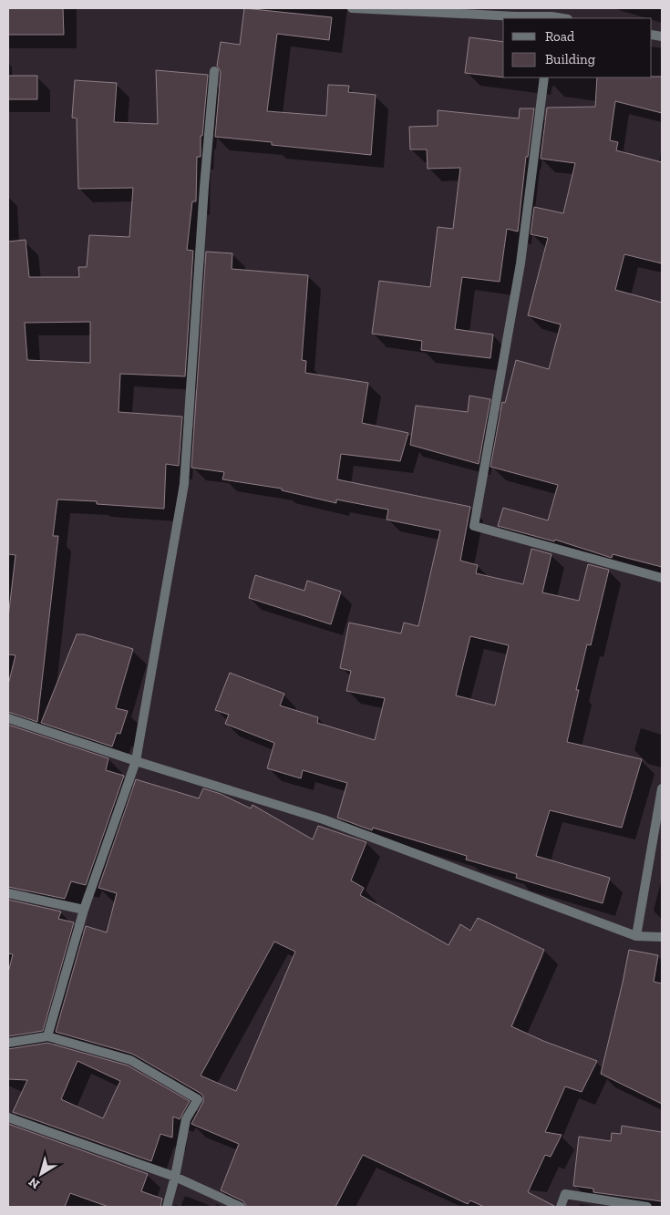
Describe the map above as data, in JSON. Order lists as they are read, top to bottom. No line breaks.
{"legend":["Road","Building"],"north":"bottom left"}
